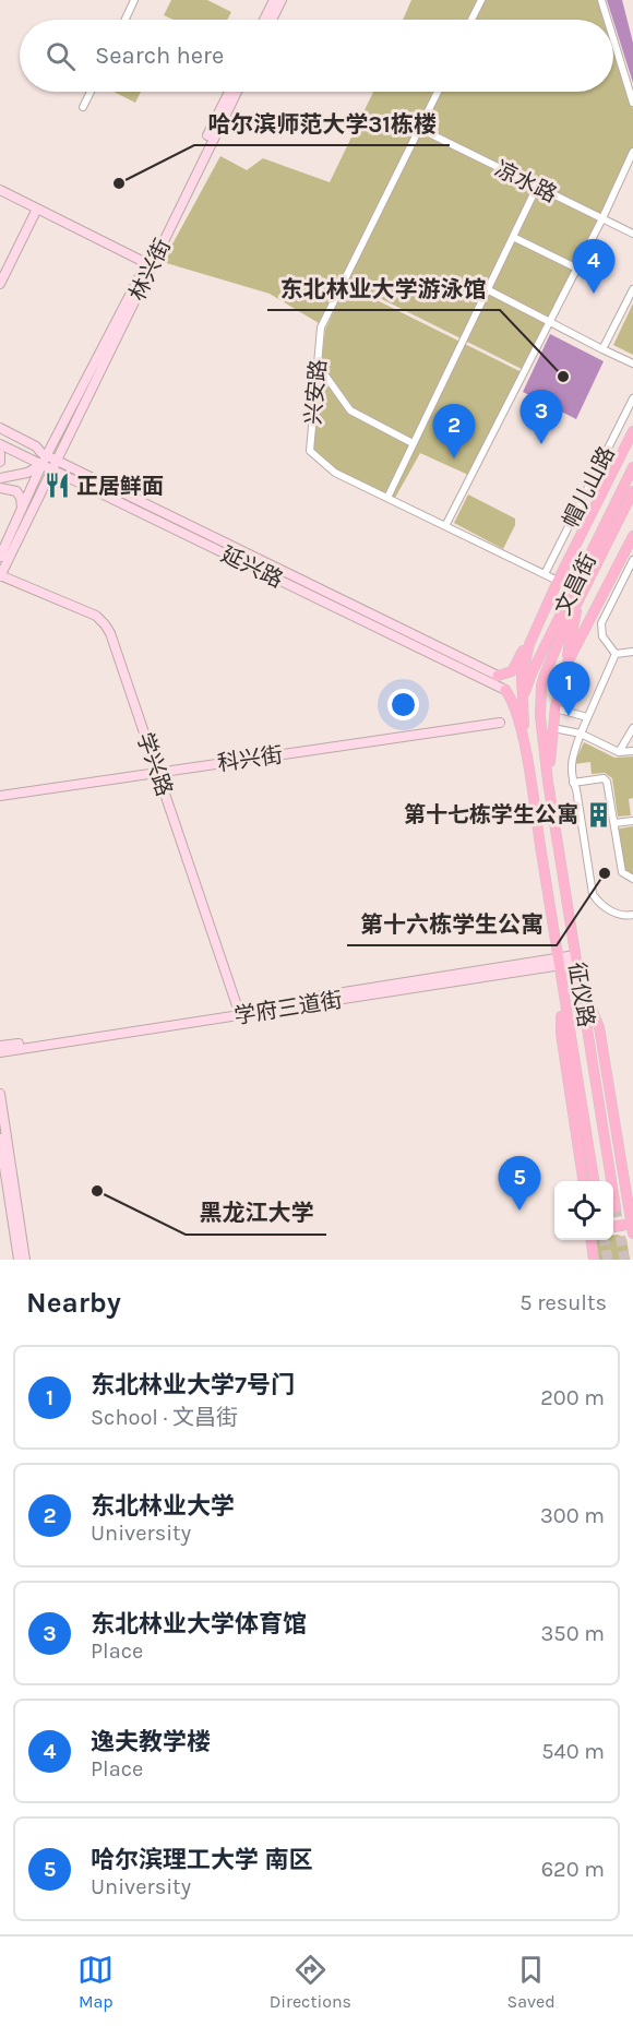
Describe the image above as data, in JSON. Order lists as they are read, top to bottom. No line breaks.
{"streets":{"main road":["林兴街","延兴路","文昌街","科兴街","学兴路","征仪路","学府三道街"],"street":["凉水路","兴安路","帽儿山路"]},"crossings":[["凉水路","兴安路"],["林兴街","延兴路"],["兴安路","帽儿山路"],["文昌街","征仪路"],["科兴街","学兴路"],["学兴路","学府三道街"],["征仪路","学府三道街"]],"places":{"other":["哈尔滨师范大学31栋楼","东北林业大学游泳馆","第十六栋学生公寓","黑龙江大学"],"restaurant":["正居鲜面"],"building":["第十七栋学生公寓"]},"page":{"search":"Search here","pins":["4","3","2","1","5"],"heading":["Nearby","5 results"],"list":[{"mark":"1","name":"东北林业大学7号门","note":"School · 文昌街","value":"200 m"},{"mark":"2","name":"东北林业大学","note":"University","value":"300 m"},{"mark":"3","name":"东北林业大学体育馆","note":"Place","value":"350 m"},{"mark":"4","name":"逸夫教学楼","note":"Place","value":"540 m"},{"mark":"5","name":"哈尔滨理工大学 南区","note":"University","value":"620 m"}],"nav":["Map","Directions","Saved"]}}
